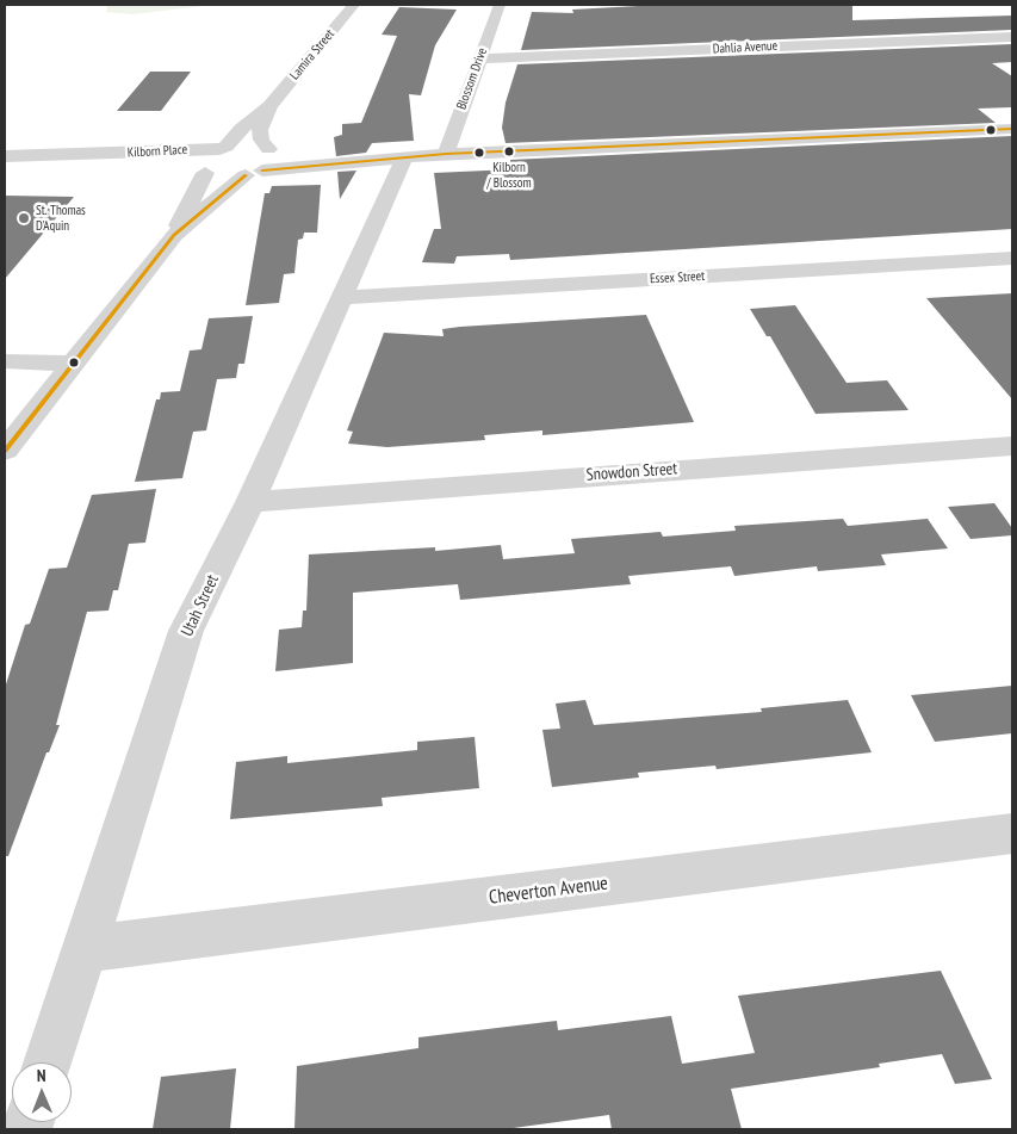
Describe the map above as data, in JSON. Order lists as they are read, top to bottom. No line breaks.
{"streets":{"street":["Dahlia Avenue","Lamira Street","Blossom Drive","Kilborn Place","Essex Street","Snowdon Street","Utah Street","Cheverton Avenue"]},"crossings":[["Dahlia Avenue","Blossom Drive"],["Lamira Street","Kilborn Place"],["Kilborn Place","Utah Street"],["Essex Street","Utah Street"],["Snowdon Street","Utah Street"],["Utah Street","Cheverton Avenue"]],"places":["Kilborn / Blossom","St. Thomas D'Aquin"],"north":"top"}
